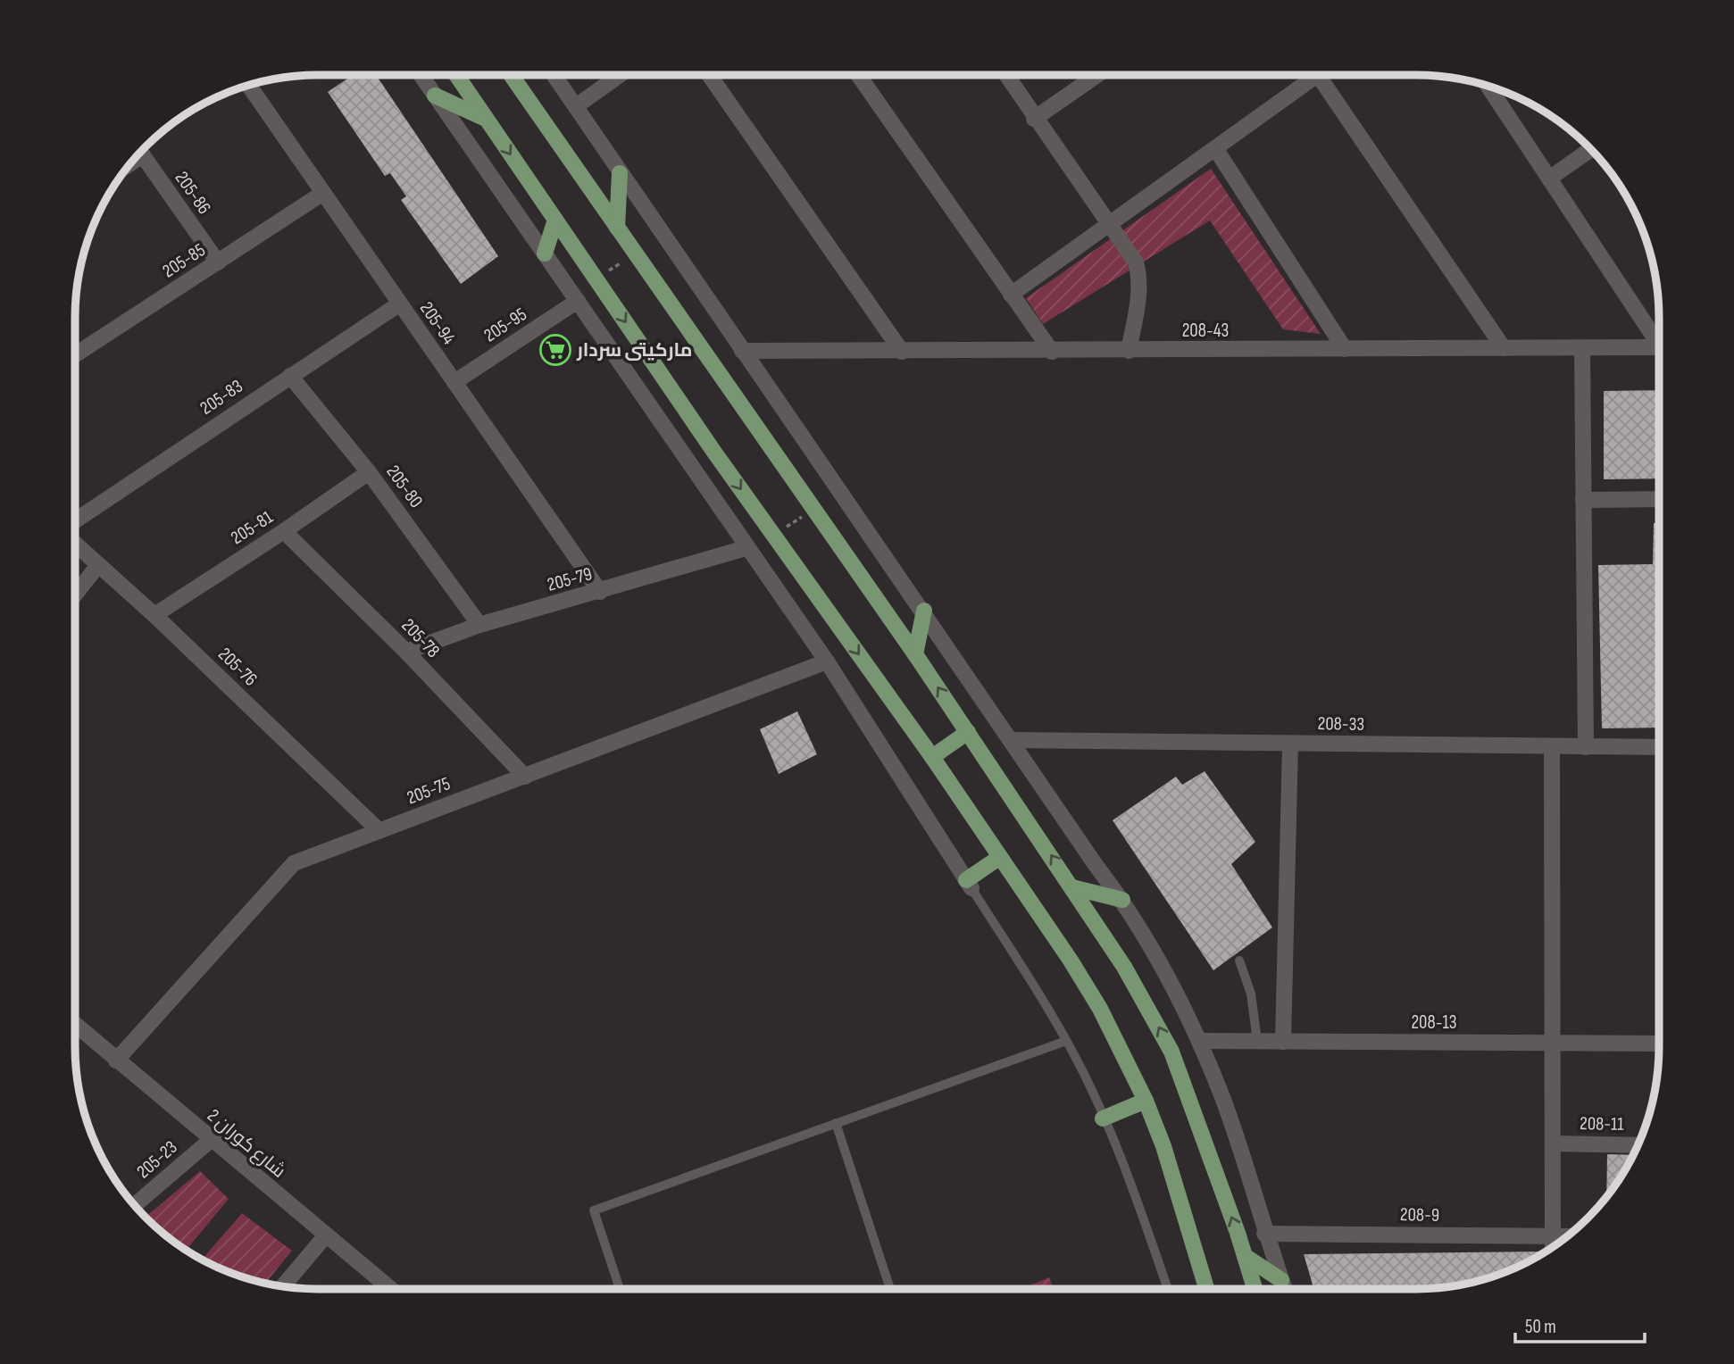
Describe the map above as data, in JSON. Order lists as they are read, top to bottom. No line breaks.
{"streets":{"street":["205-86","205-85","205-94","205-95","208-43","205-83","205-80","205-81","205-79","205-78","205-76","208-33","205-75","208-13","208-11","شارع كوران 2","205-23","208-9"]},"crossings":[["205-86","205-85"],["205-85","205-94"],["205-94","205-95"],["205-94","205-83"],["205-94","205-79"],["205-83","205-80"],["205-80","205-81"],["205-80","205-79"],["205-81","205-78"],["205-81","205-76"],["205-79","205-78"],["205-78","205-75"],["205-76","205-75"],["205-75","شارع كوران 2"],["شارع كوران 2","205-23"]],"places":{"supermarket":["ماركيتى سردار"]},"scale_bar":"50 m"}
